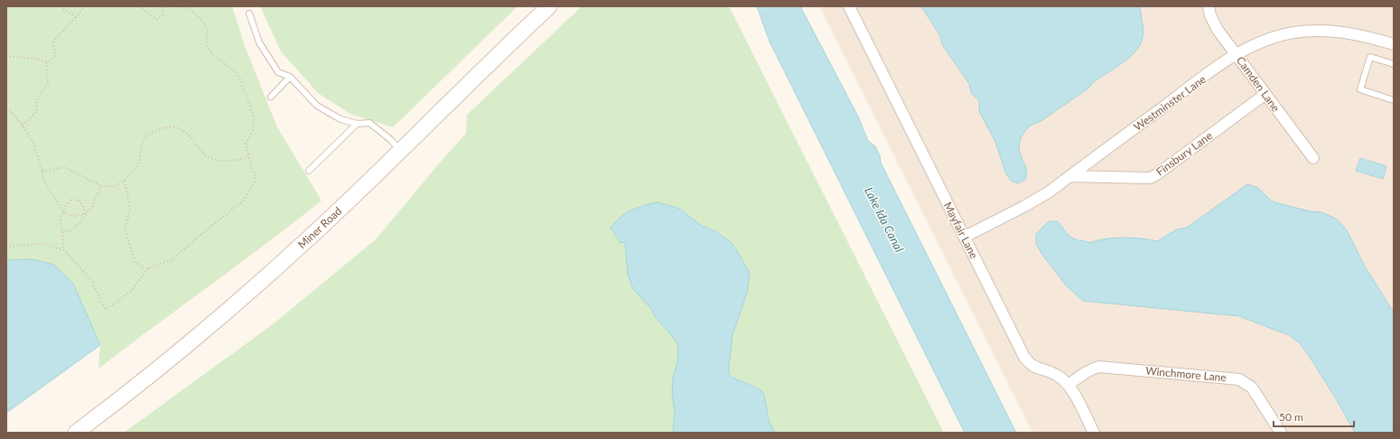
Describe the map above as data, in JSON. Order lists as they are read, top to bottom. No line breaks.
{"streets":{"street":["Camden Lane","Westminster Lane","Finsbury Lane","Miner Road","Mayfair Lane","Winchmore Lane"]},"crossings":[["Camden Lane","Westminster Lane"],["Camden Lane","Finsbury Lane"],["Westminster Lane","Finsbury Lane"],["Westminster Lane","Mayfair Lane"],["Mayfair Lane","Winchmore Lane"]],"water":["Lake Ida Canal"],"scale_bar":"50 m"}
